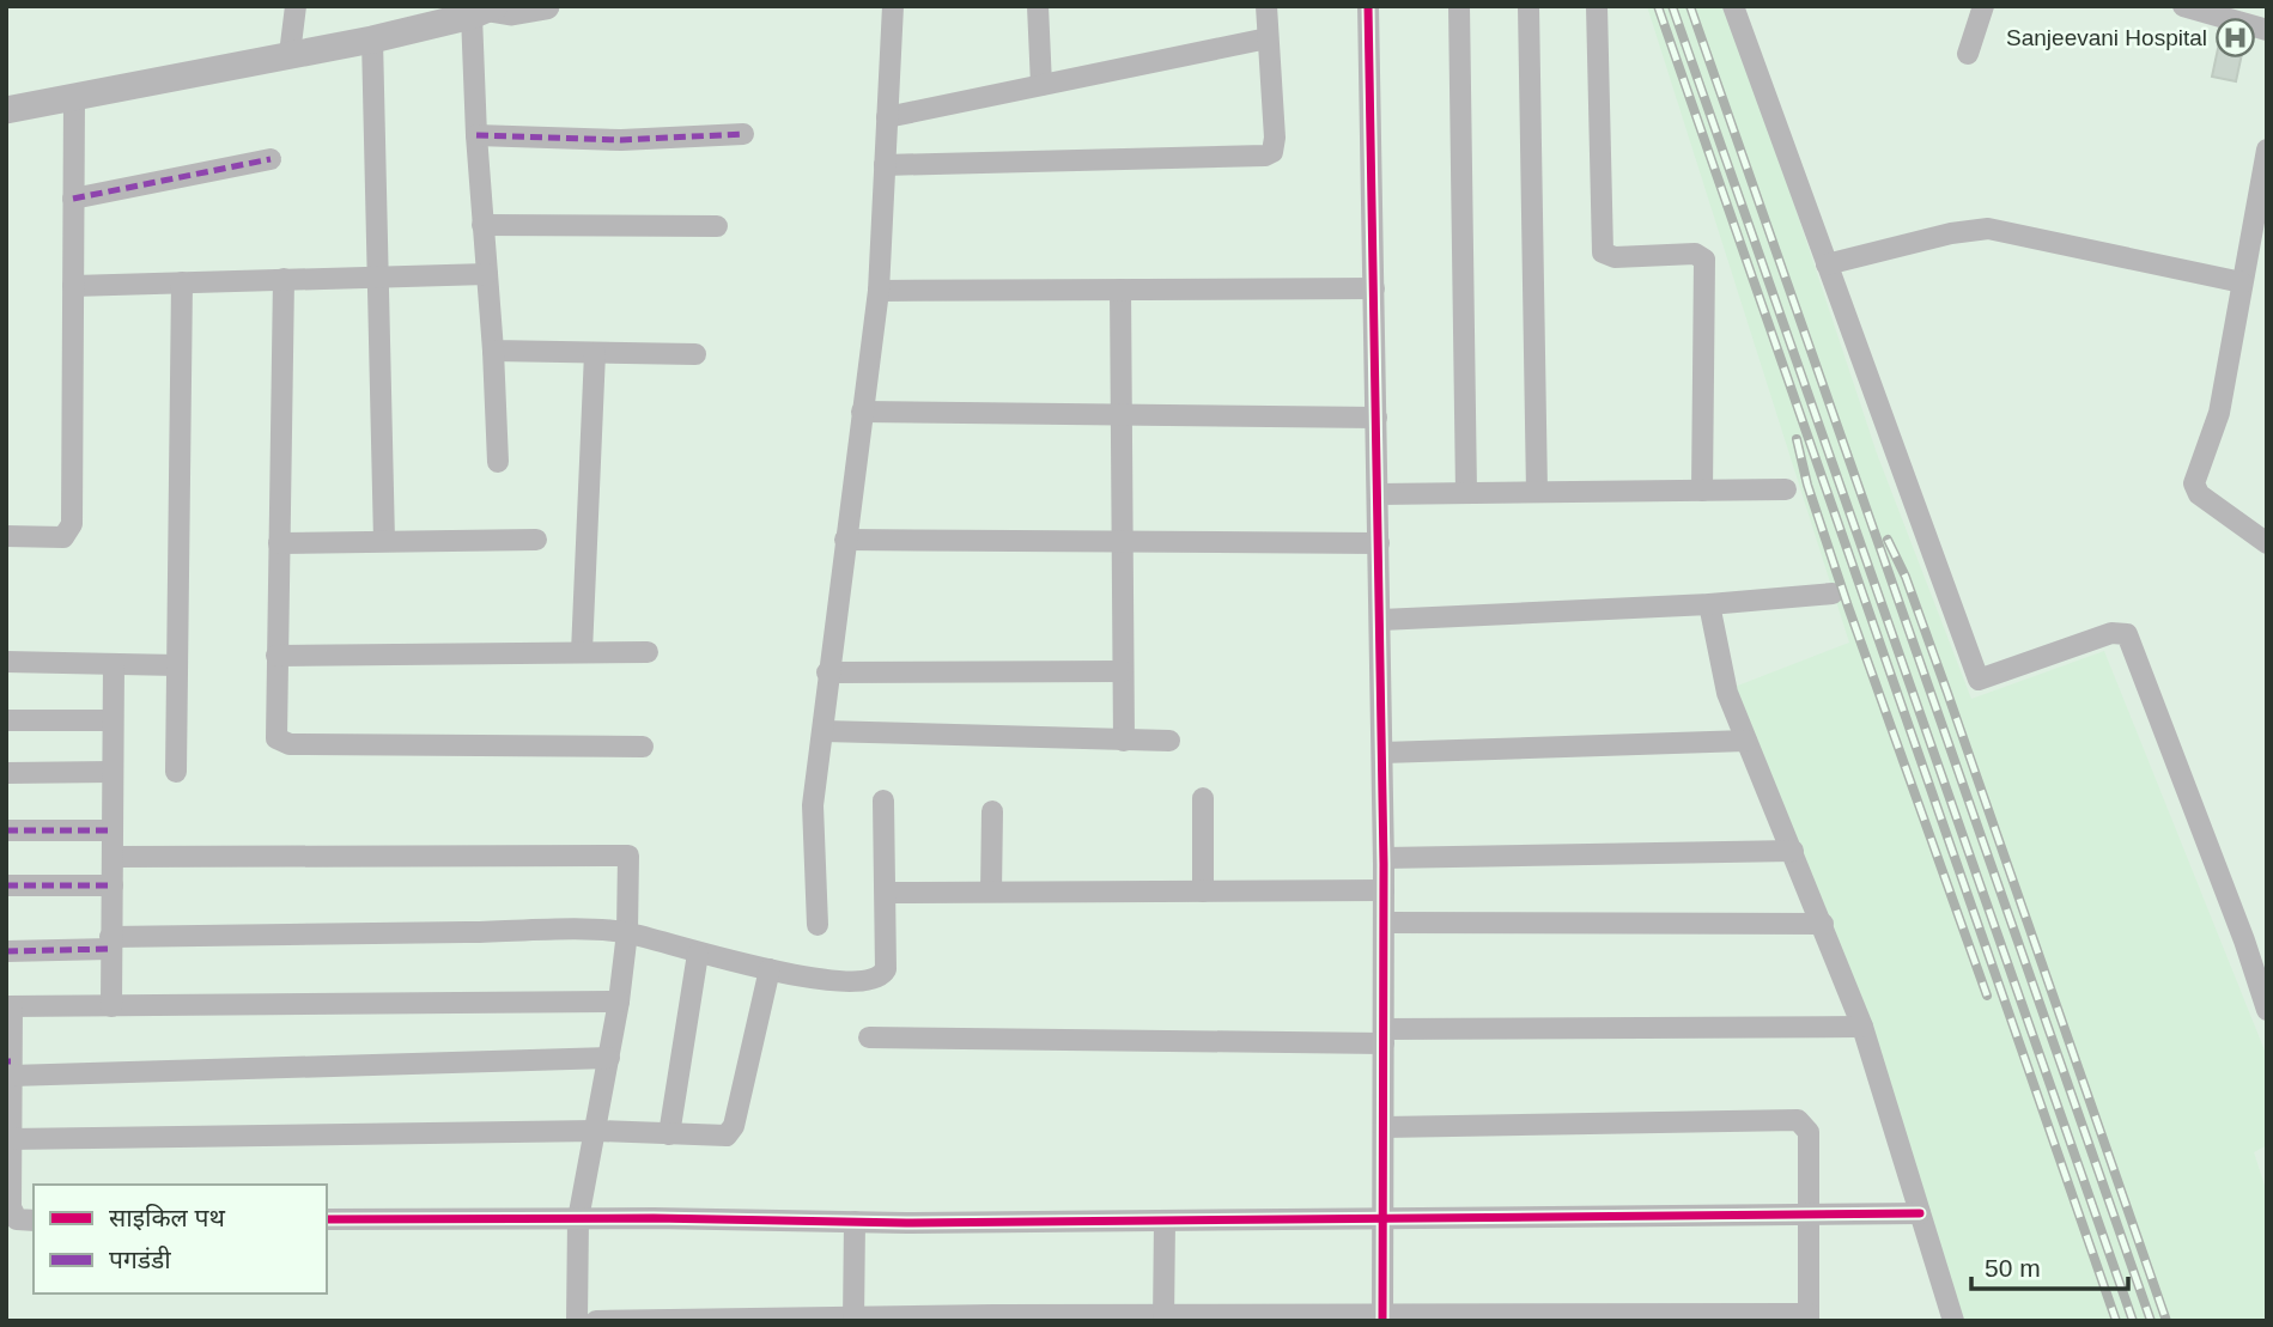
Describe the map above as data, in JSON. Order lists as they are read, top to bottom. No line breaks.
{"places":{"hospital":["Sanjeevani Hospital"]},"legend":["साइकिल पथ","पगडंडी"],"scale_bar":"50 m"}
